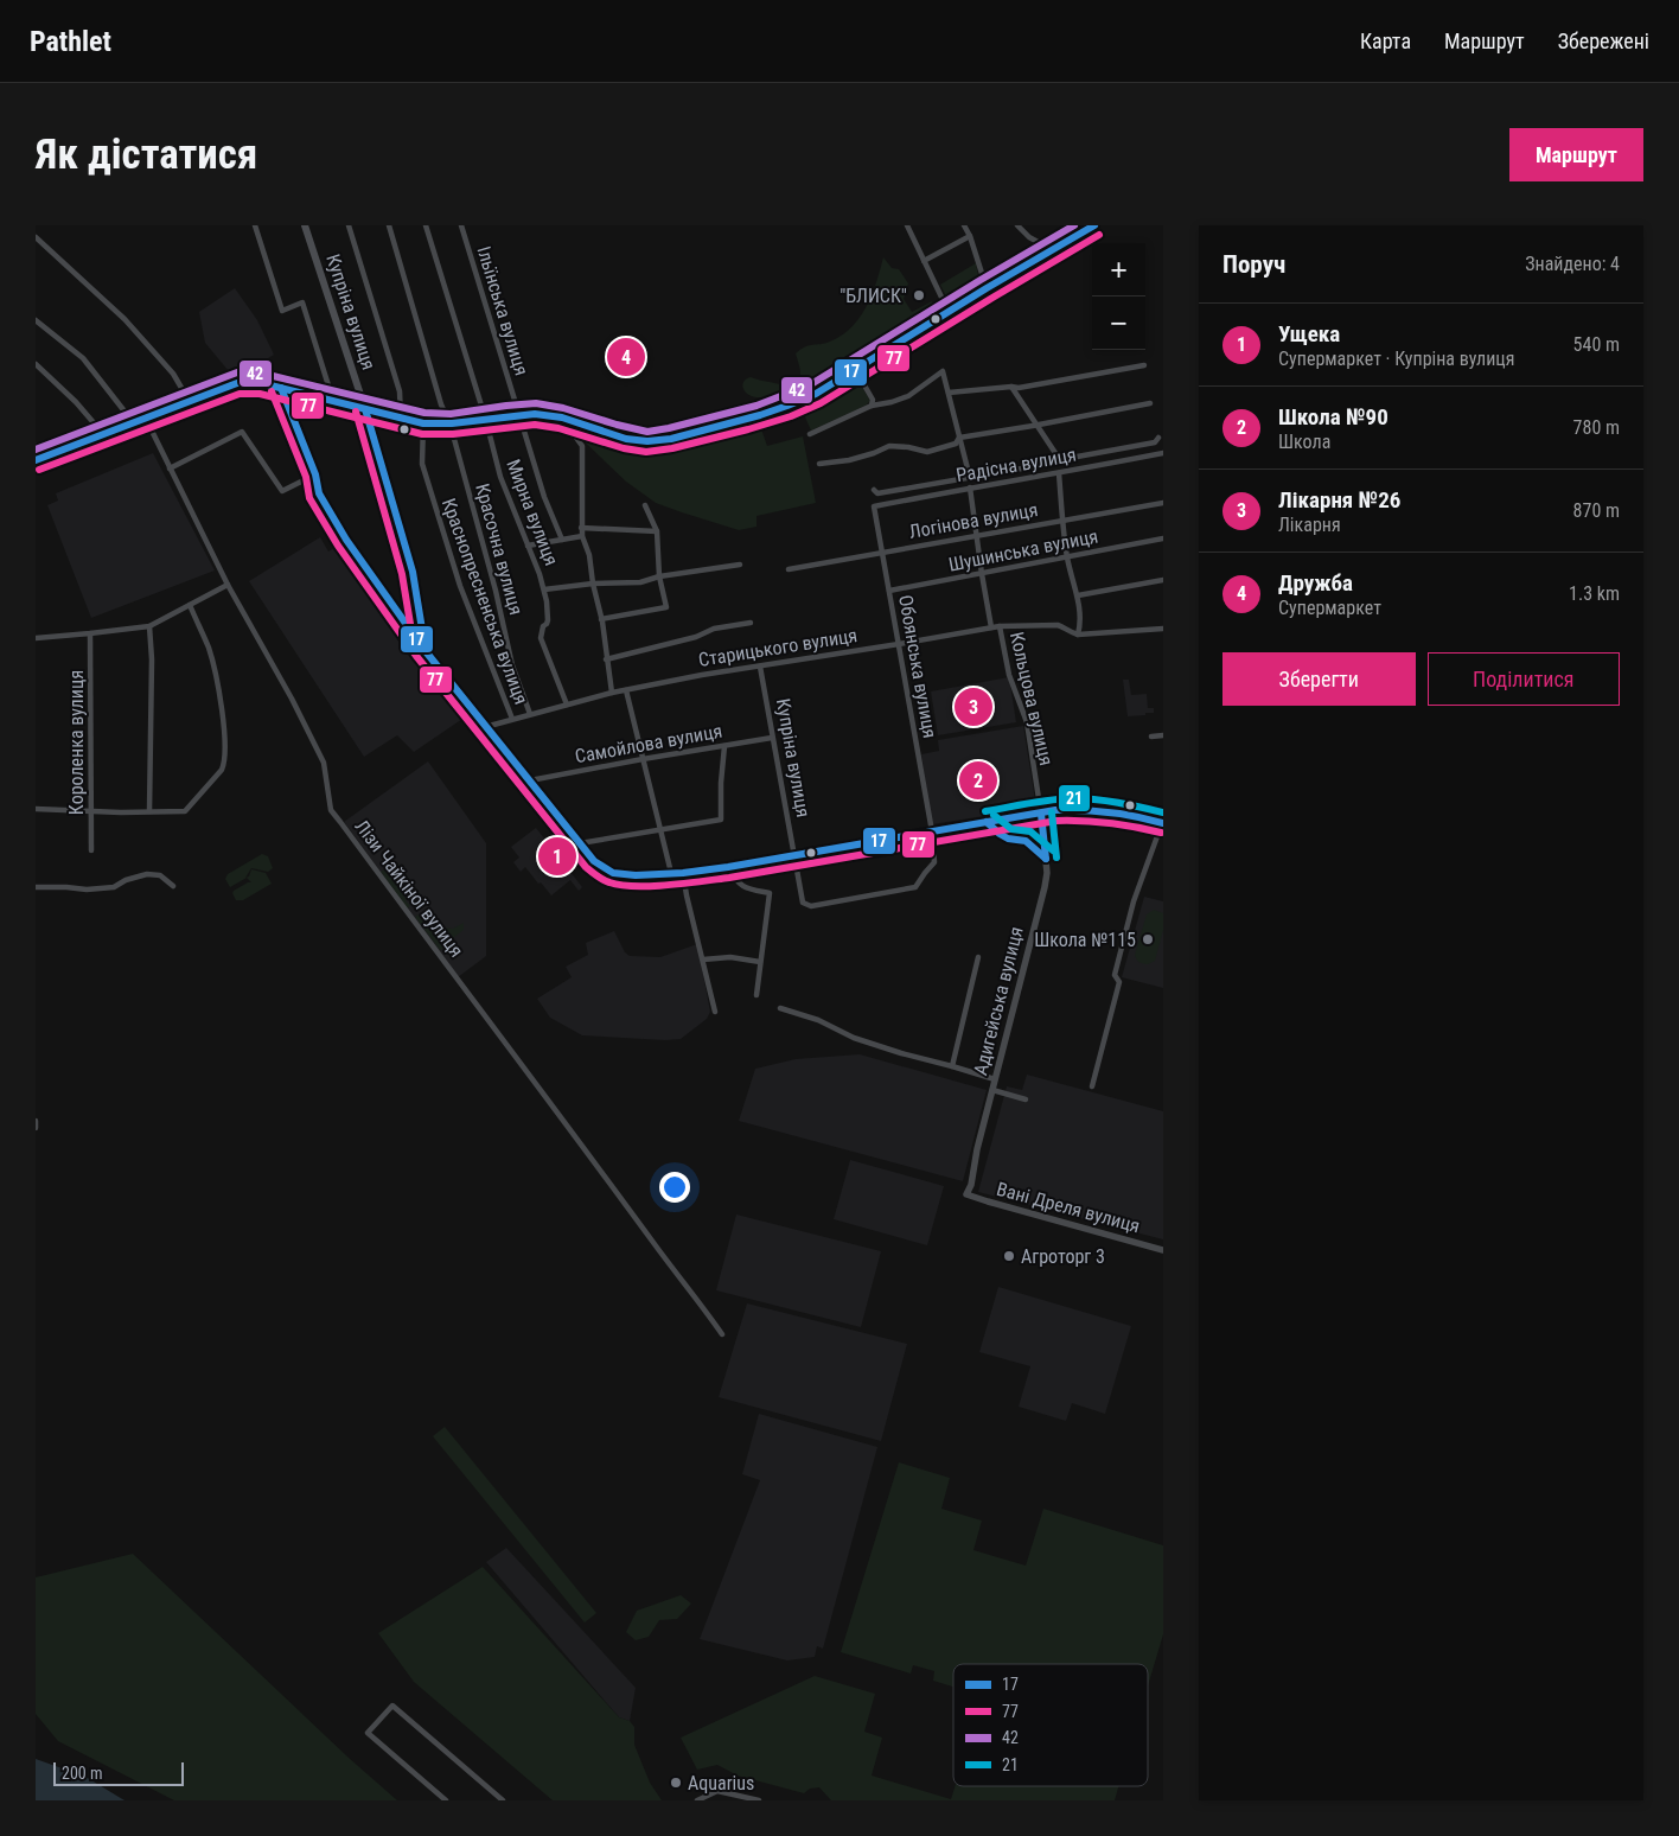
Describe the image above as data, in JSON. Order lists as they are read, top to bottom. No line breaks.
{"streets":{"main road":["Купріна вулиця"],"street":["Ільїнська вулиця","Радісна вулиця","Мирна вулиця","Логінова вулиця","Красочна вулиця","Шушинська вулиця","Краснопресненська вулиця","Старицького вулиця","Обоянська вулиця","Кольцова вулиця","Короленка вулиця","Самойлова вулиця","Лізи Чайкіної вулиця","Адигейська вулиця","Вані Дреля вулиця"]},"crossings":[["Купріна вулиця","Старицького вулиця"],["Купріна вулиця","Обоянська вулиця"],["Купріна вулиця","Кольцова вулиця"],["Купріна вулиця","Самойлова вулиця"],["Купріна вулиця","Адигейська вулиця"],["Радісна вулиця","Обоянська вулиця"],["Мирна вулиця","Красочна вулиця"],["Мирна вулиця","Старицького вулиця"],["Логінова вулиця","Обоянська вулиця"],["Красочна вулиця","Старицького вулиця"],["Шушинська вулиця","Обоянська вулиця"],["Краснопресненська вулиця","Старицького вулиця"],["Старицького вулиця","Обоянська вулиця"],["Старицького вулиця","Кольцова вулиця"],["Кольцова вулиця","Адигейська вулиця"],["Адигейська вулиця","Вані Дреля вулиця"]],"places":["\"БЛИСК\"","Школа №115","Агроторг 3","Aquarius"],"lines":["transit line 17","transit line 42","transit line 77","transit line 21"],"legend":["17","77","42","21"],"scale_bar":"200 m","page":{"header":"Pathlet","nav":["Карта","Маршрут","Збережені"],"buttons":["Маршрут",["Зберегти","Поділитися"]],"title":"Як дістатися","heading":["Поруч","Знайдено: 4"],"map_buttons":["+","−"],"list":[{"mark":"1","name":"Ущека","note":"Супермаркет · Купріна вулиця","value":"540 m"},{"mark":"2","name":"Школа №90","note":"Школа","value":"780 m"},{"mark":"3","name":"Лікарня №26","note":"Лікарня","value":"870 m"},{"mark":"4","name":"Дружба","note":"Супермаркет","value":"1.3 km"}],"pins":["4","3","2","1"],"scale":"200 m"}}
